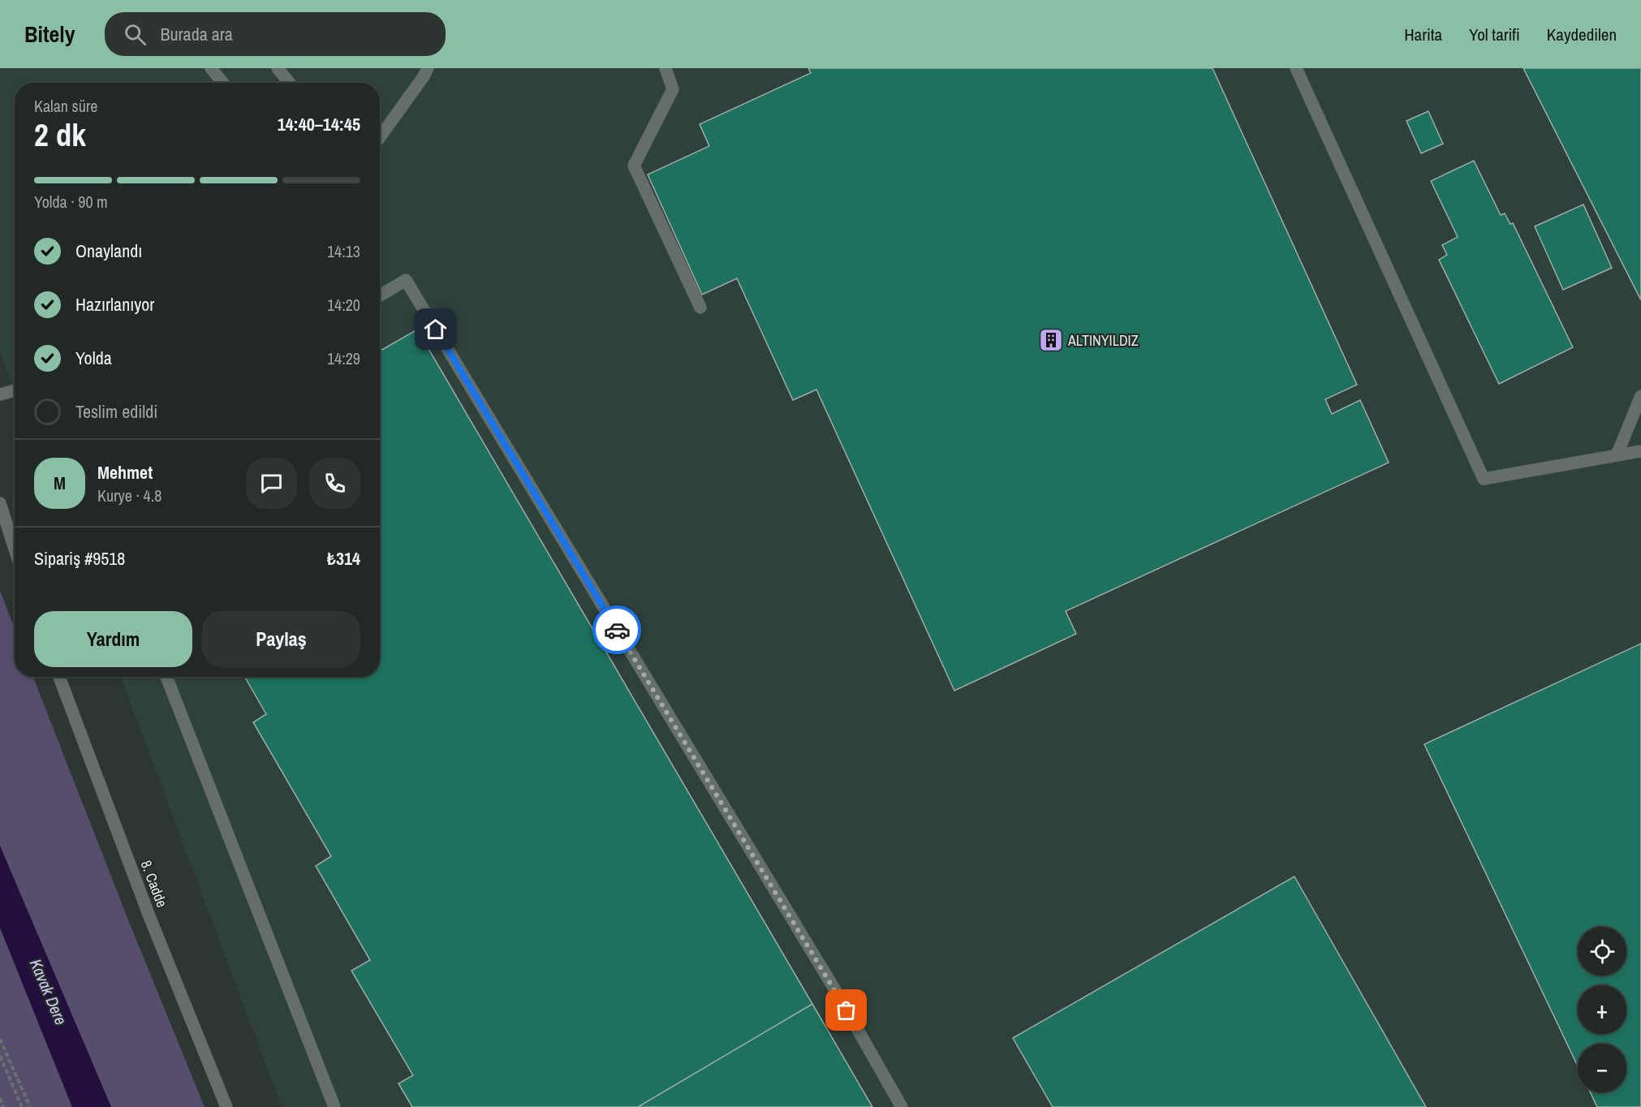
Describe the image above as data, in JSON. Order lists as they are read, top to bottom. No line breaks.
{"streets":{"street":["8. Cadde"]},"water":["Kavak Dere"],"places":{"building":["ALTINYILDIZ"]},"page":{"header":"Bitely","search":"Burada ara","nav":["Harita","Yol tarifi","Kaydedilen"],"heading":["2 dk","Kalan süre","14:40–14:45"],"panel":["Mehmet","Kurye · 4.8","Sipariş #9518","₺314"],"bar":"Yolda · 90 m","list":[["Onaylandı","14:13"],["Hazırlanıyor","14:20"],["Yolda","14:29"],"Teslim edildi"],"round":"M","buttons":["Yardım","Paylaş"],"map_buttons":["+","−"]}}
